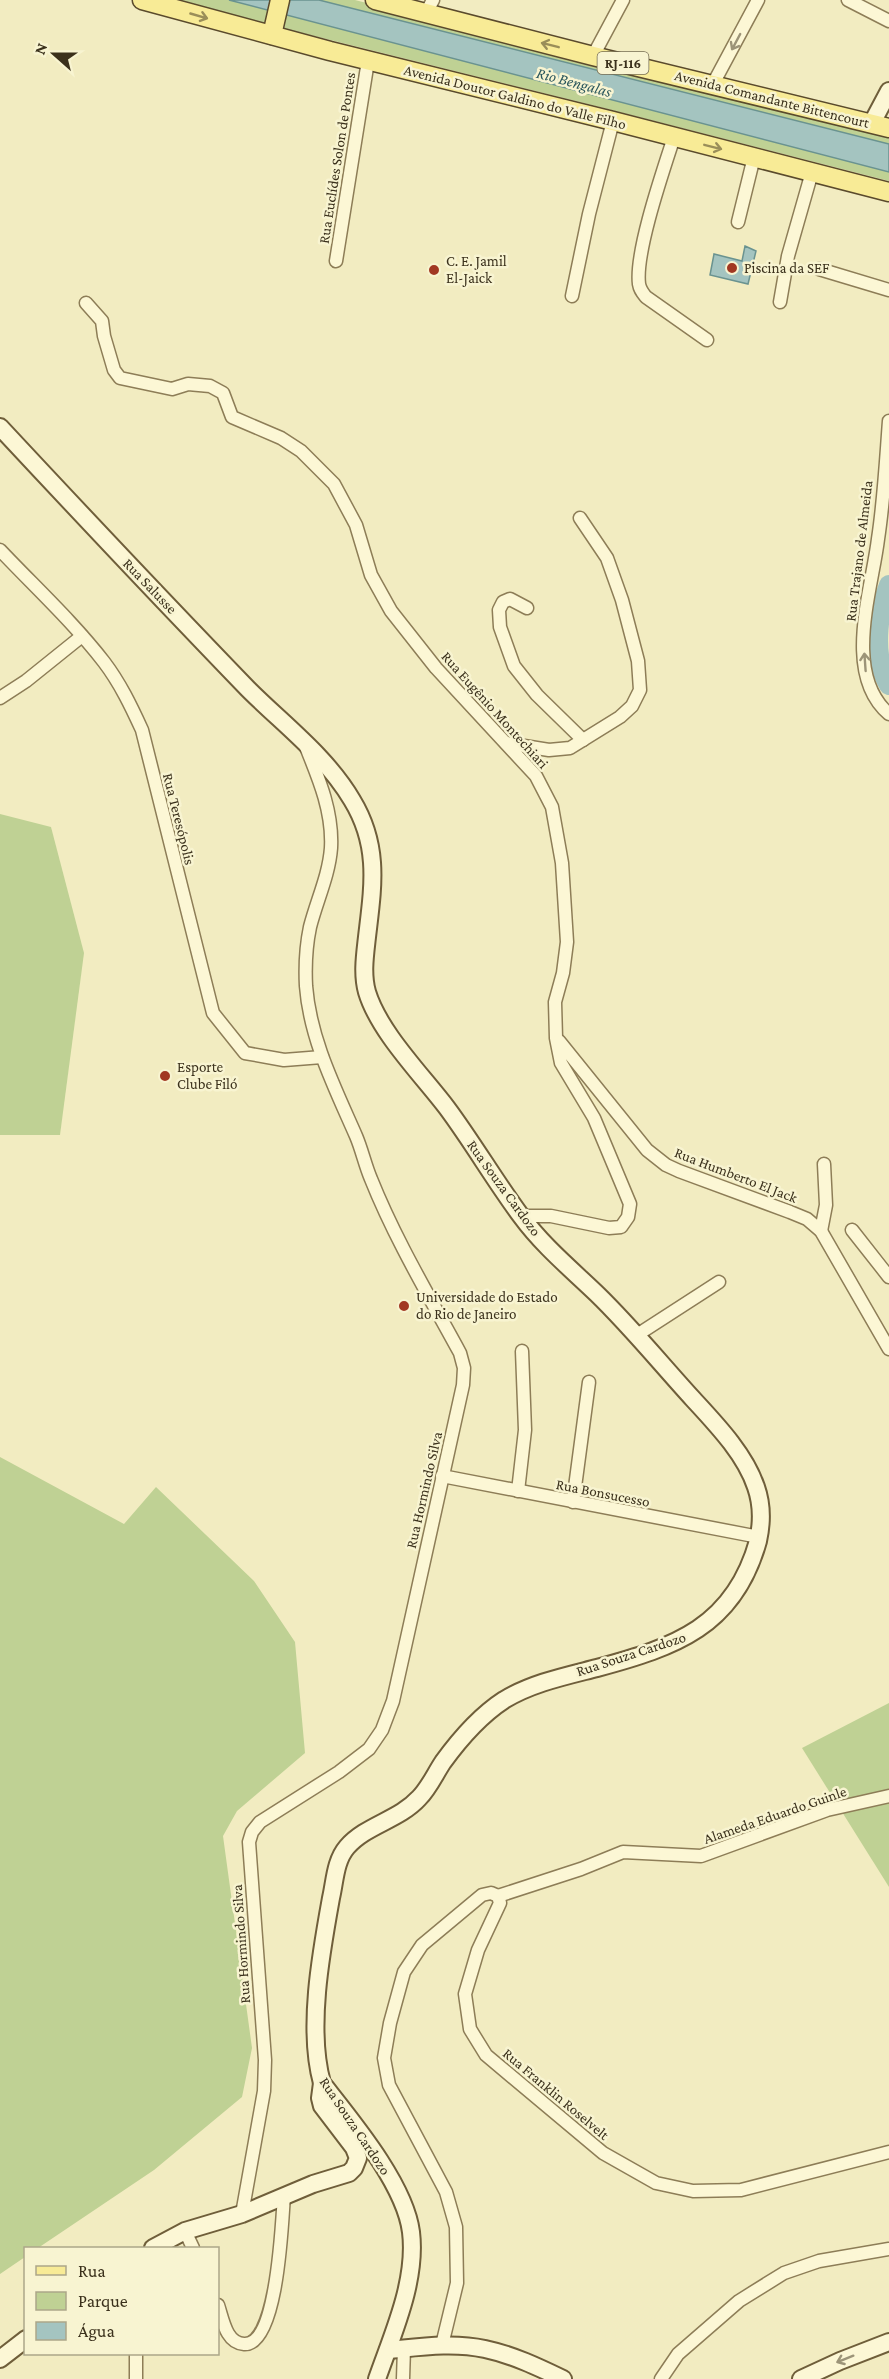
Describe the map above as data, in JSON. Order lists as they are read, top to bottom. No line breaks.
{"streets":{"main road":["RJ-116","Avenida Doutor Galdino do Valle Filho","Avenida Comandante Bittencourt"],"street":["Rua Euclídes Solon de Pontes","Rua Trajano de Almeida","Rua Salusse","Rua Eugênio Montechiari","Rua Teresópolis","Rua Humberto El Jack","Rua Souza Cardozo","Rua Hormindo Silva","Rua Bonsucesso","Alameda Eduardo Guinle","Rua Franklin Roselvelt"]},"crossings":[["Avenida Doutor Galdino do Valle Filho","Rua Euclídes Solon de Pontes"],["Rua Salusse","Rua Souza Cardozo"],["Rua Salusse","Rua Hormindo Silva"],["Rua Eugênio Montechiari","Rua Humberto El Jack"],["Rua Eugênio Montechiari","Rua Souza Cardozo"],["Rua Teresópolis","Rua Hormindo Silva"],["Rua Souza Cardozo","Rua Hormindo Silva"],["Rua Souza Cardozo","Rua Bonsucesso"],["Rua Hormindo Silva","Rua Bonsucesso"],["Alameda Eduardo Guinle","Rua Franklin Roselvelt"]],"one_way":["Rua Trajano de Almeida"],"water":["Rio Bengalas"],"places":["Piscina da SEF","C. E. Jamil El-Jaick","Esporte Clube Filó","Universidade do Estado do Rio de Janeiro"],"legend":["Rua","Parque","Água"],"north":"left"}
